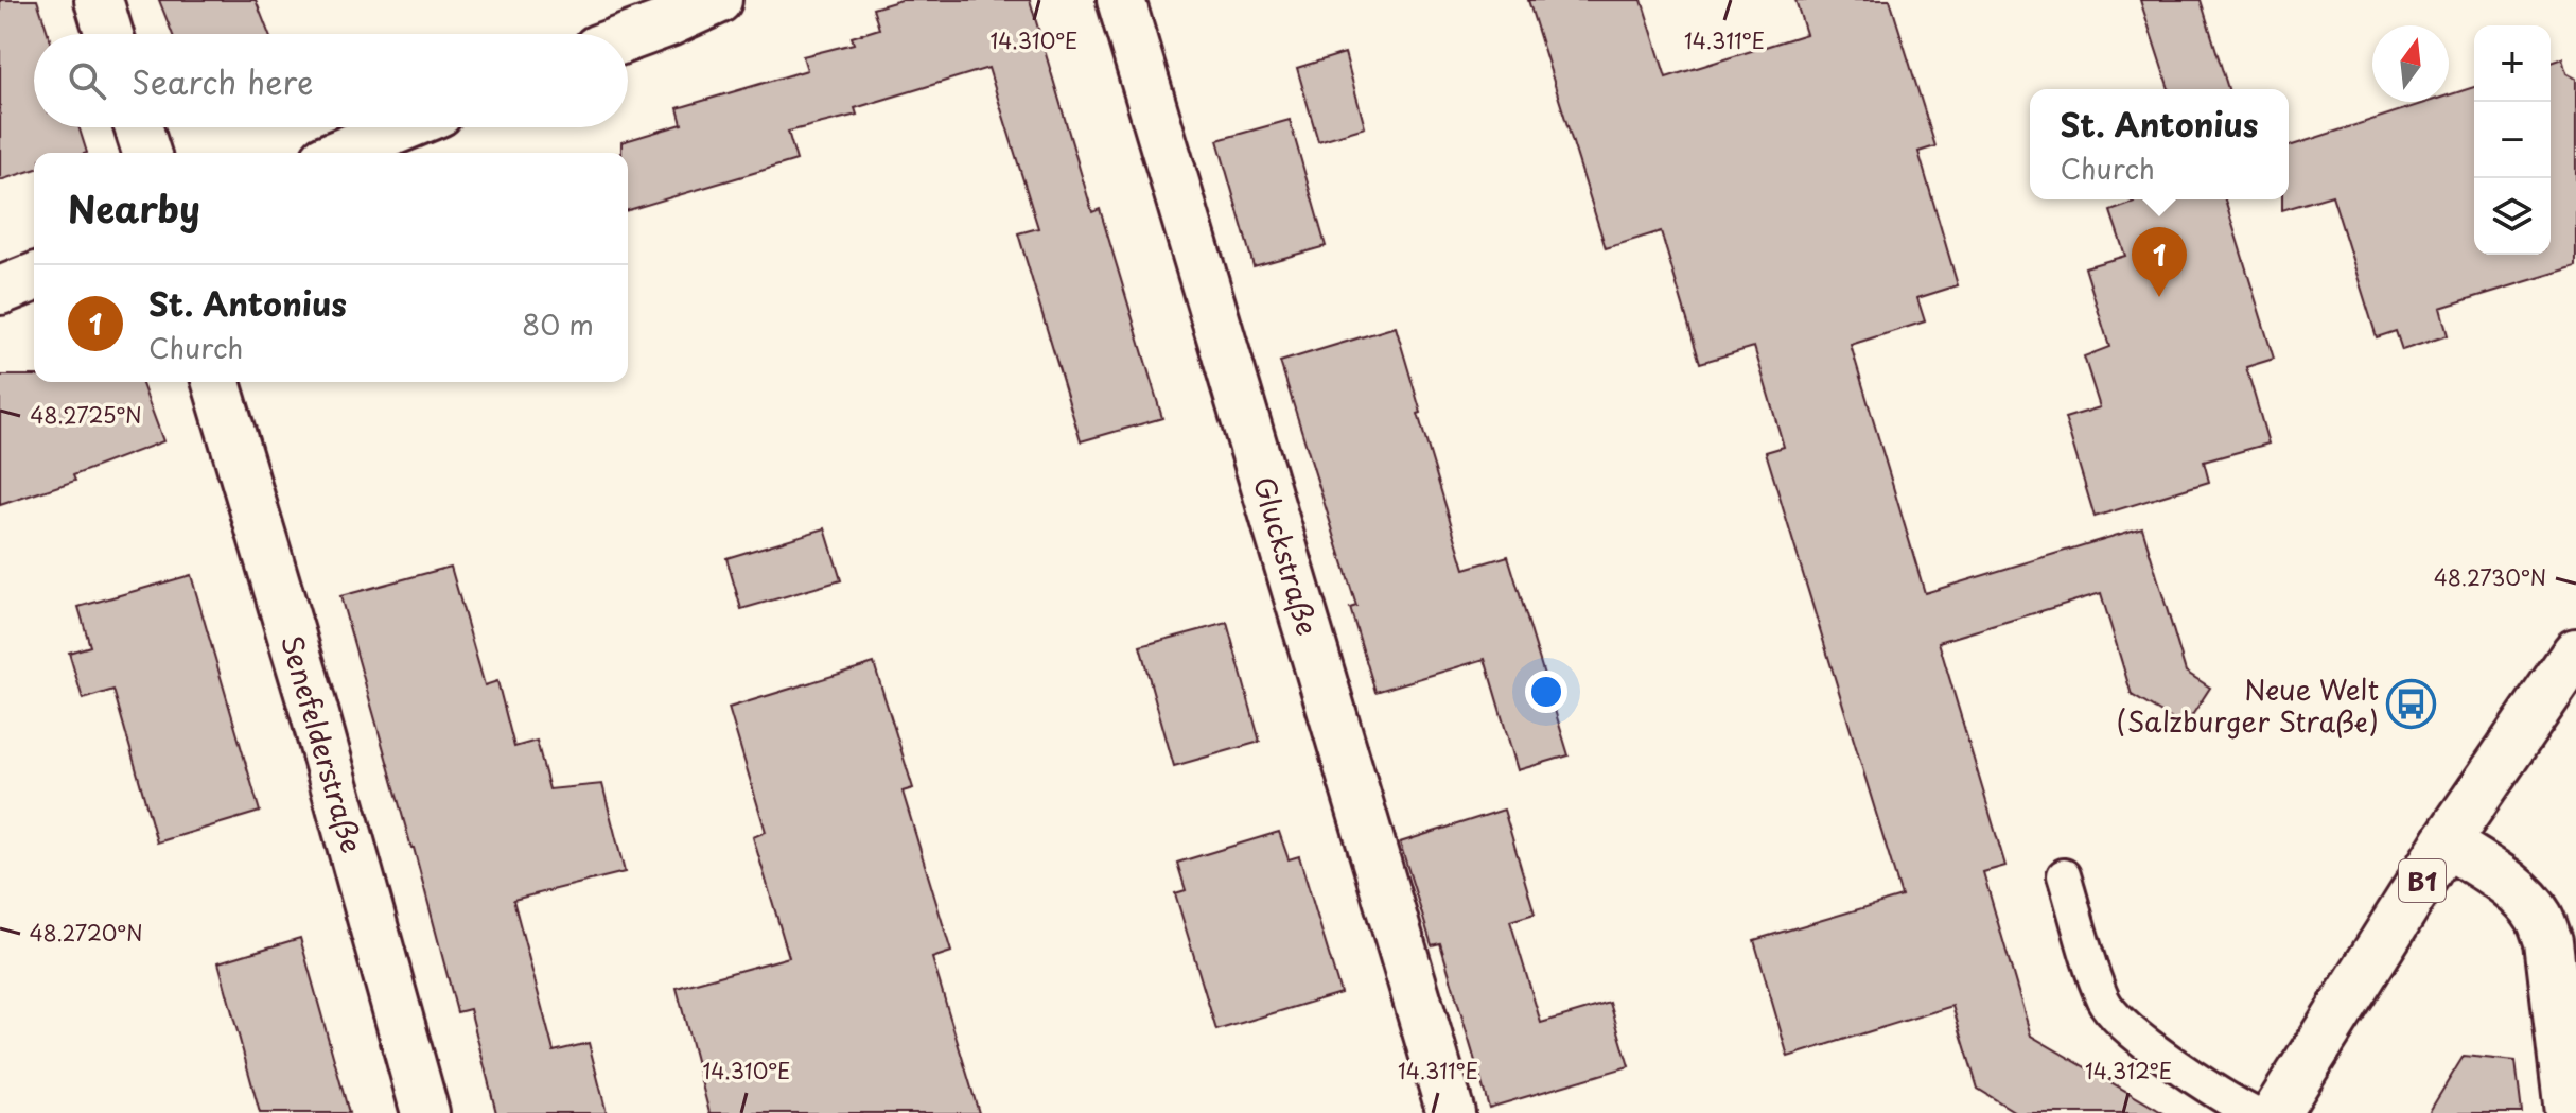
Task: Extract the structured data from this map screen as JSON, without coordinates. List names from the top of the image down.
{
  "streets": {
    "street": ["Gluckstraße", "Senefelderstraße", "B1"]
  },
  "places": {
    "bus stop": ["Neue Welt (Salzburger Straße)"]
  },
  "north": "top",
  "page": {
    "map_buttons": ["+", "−"],
    "search": "Search here",
    "popup": ["St. Antonius", "Church"],
    "heading": "Nearby",
    "pins": "1",
    "list": [
      {
        "mark": "1",
        "name": "St. Antonius",
        "note": "Church",
        "value": "80 m"
      }
    ]
  },
  "coordinates": [
    "14.310°E",
    "14.311°E",
    "48.2725°N",
    "48.2730°N",
    "48.2720°N",
    "14.312°E"
  ]
}
